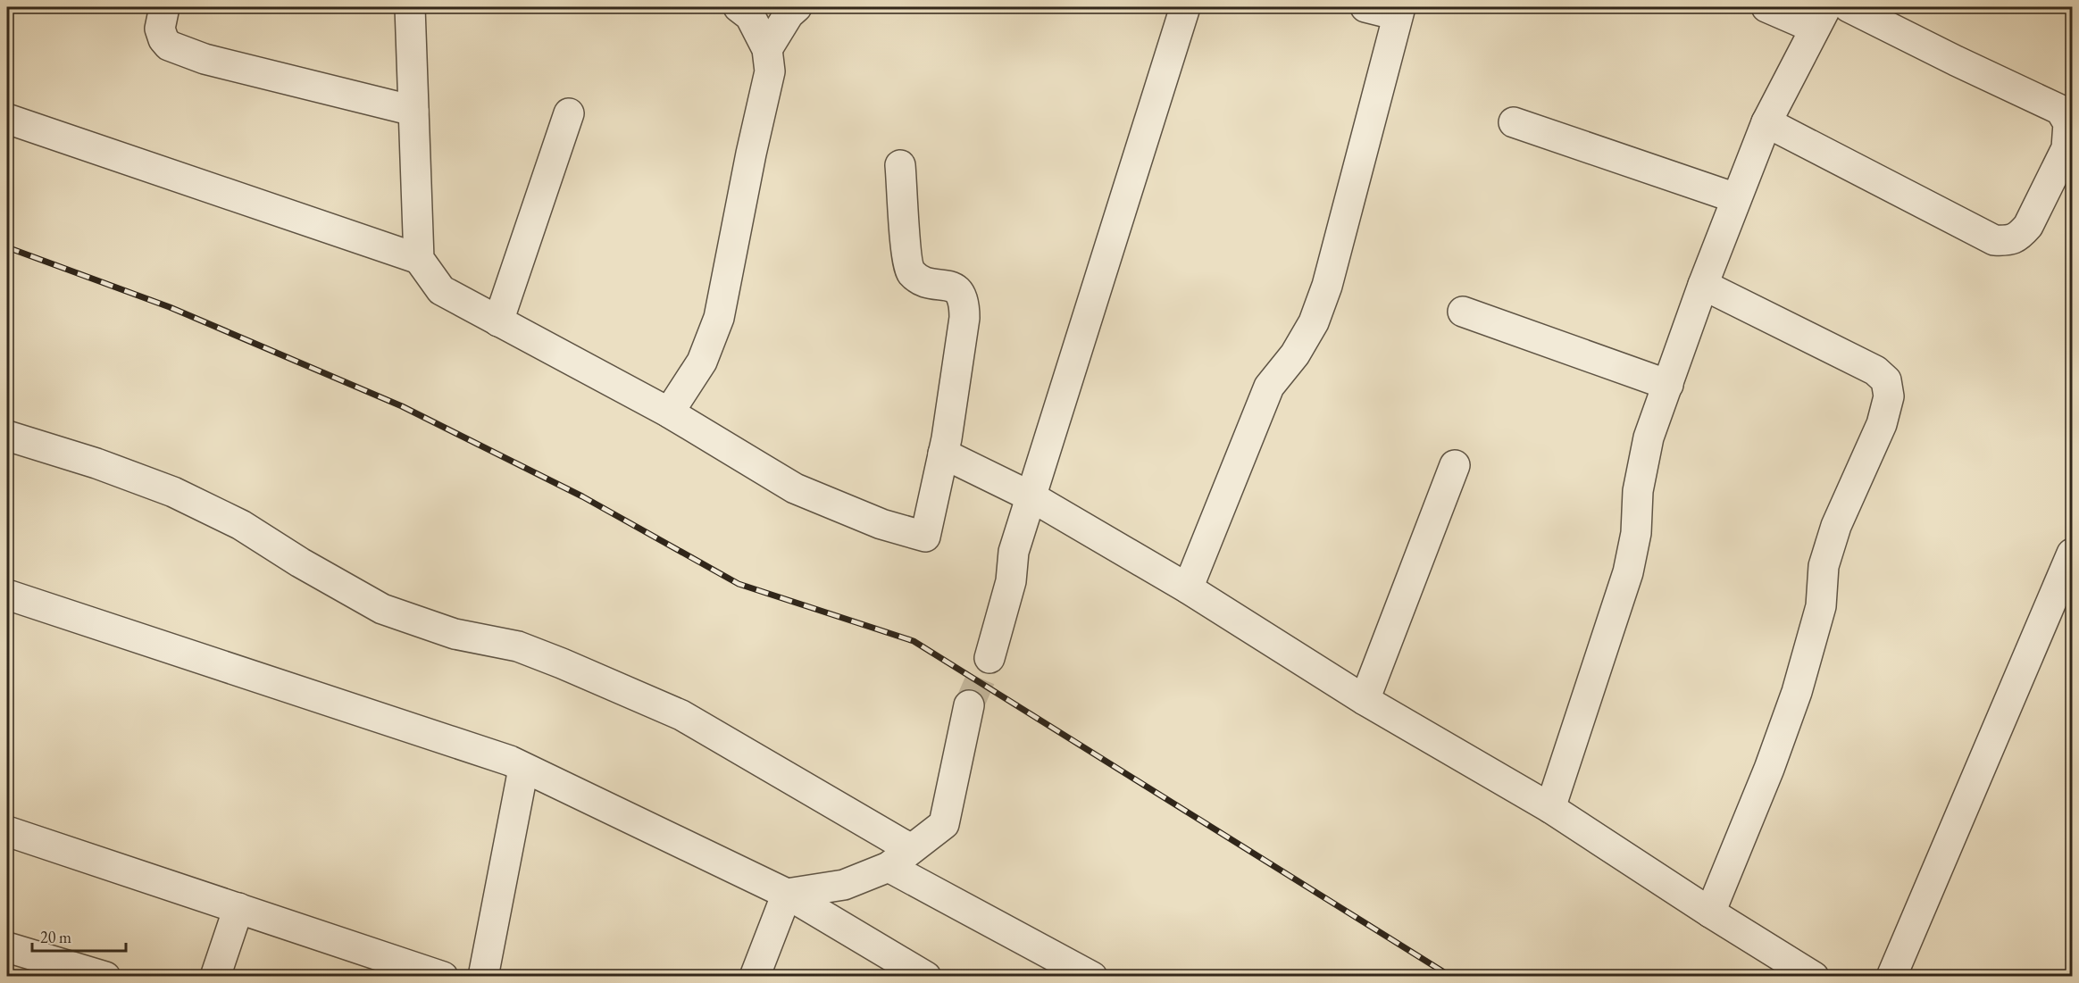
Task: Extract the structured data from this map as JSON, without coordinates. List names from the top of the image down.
{
  "scale_bar": "20 m"
}
